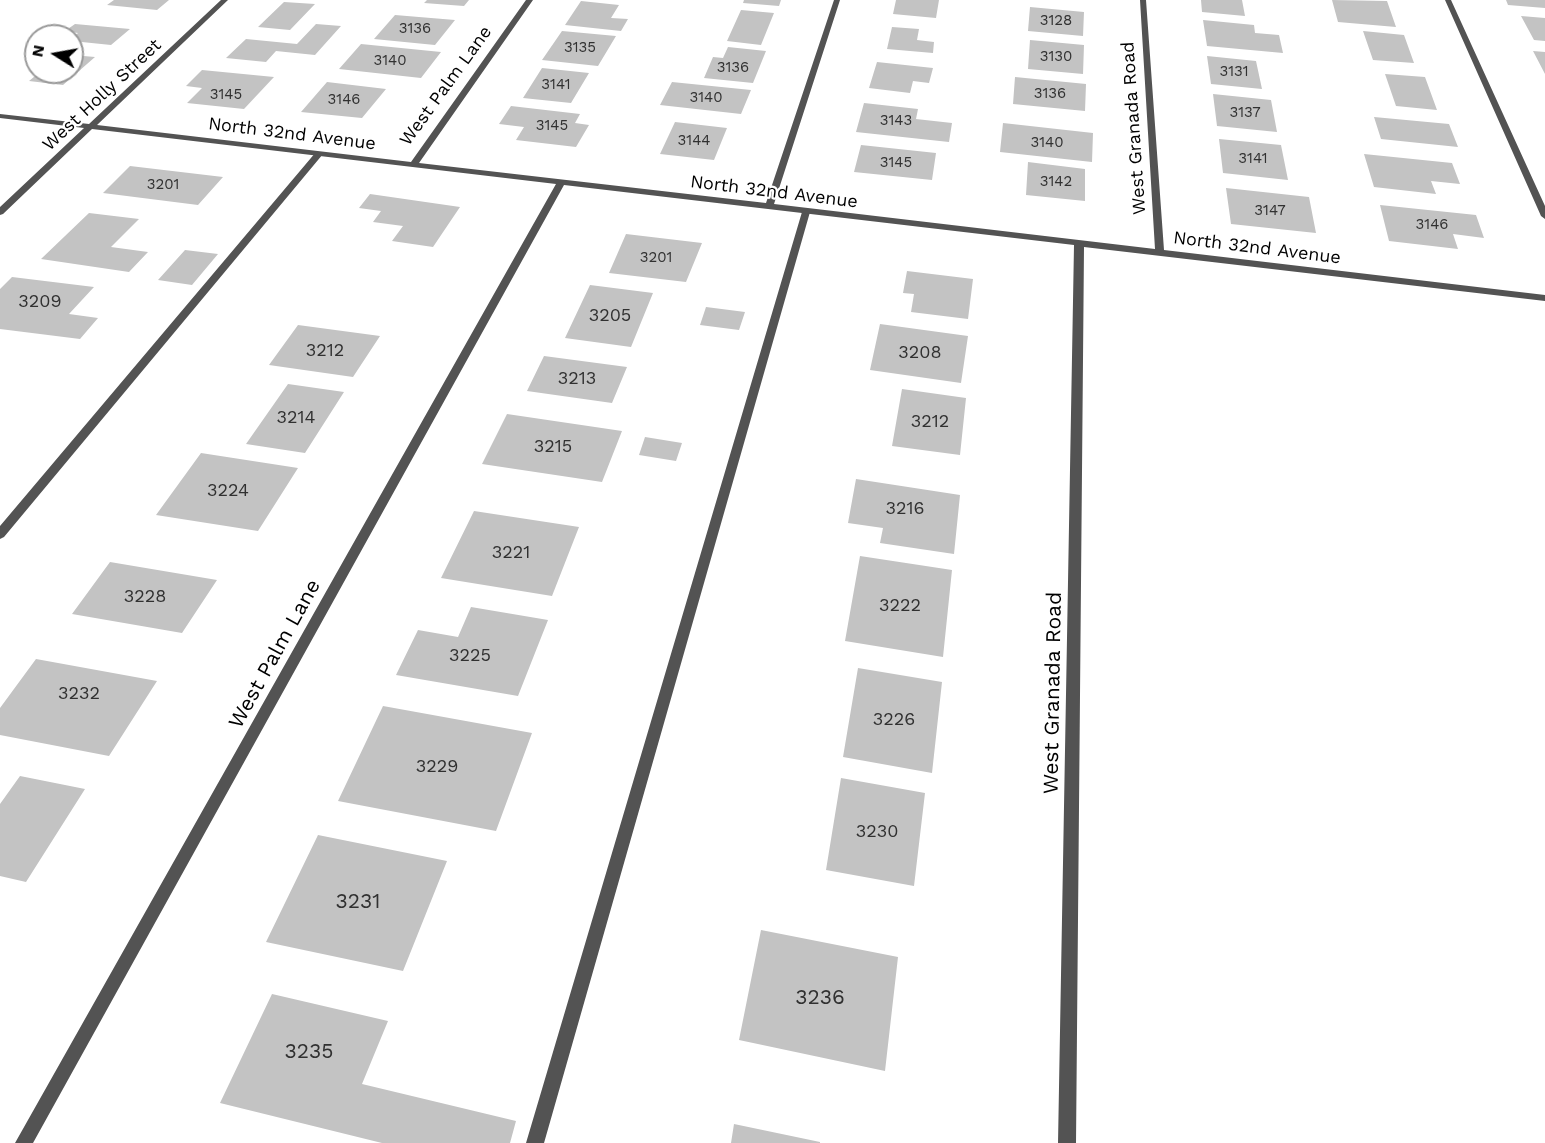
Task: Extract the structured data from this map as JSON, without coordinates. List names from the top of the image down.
{
  "streets": {
    "street": [
      "West Palm Lane",
      "West Holly Street",
      "West Granada Road",
      "North 32nd Avenue"
    ]
  },
  "crossings": [
    ["West Palm Lane", "North 32nd Avenue"],
    ["West Holly Street", "North 32nd Avenue"],
    ["West Granada Road", "North 32nd Avenue"]
  ],
  "house_numbers": [
    "3128",
    "3136",
    "3135",
    "3130",
    "3140",
    "3136",
    "3131",
    "3141",
    "3136",
    "3145",
    "3140",
    "3146",
    "3137",
    "3143",
    "3145",
    "3144",
    "3140",
    "3141",
    "3145",
    "3142",
    "3201",
    "3147",
    "3146",
    "3201",
    "3209",
    "3205",
    "3212",
    "3208",
    "3213",
    "3214",
    "3212",
    "3215",
    "3224",
    "3216",
    "3221",
    "3228",
    "3222",
    "3225",
    "3232",
    "3226",
    "3229",
    "3230",
    "3231",
    "3236",
    "3235"
  ],
  "north": "left"
}
